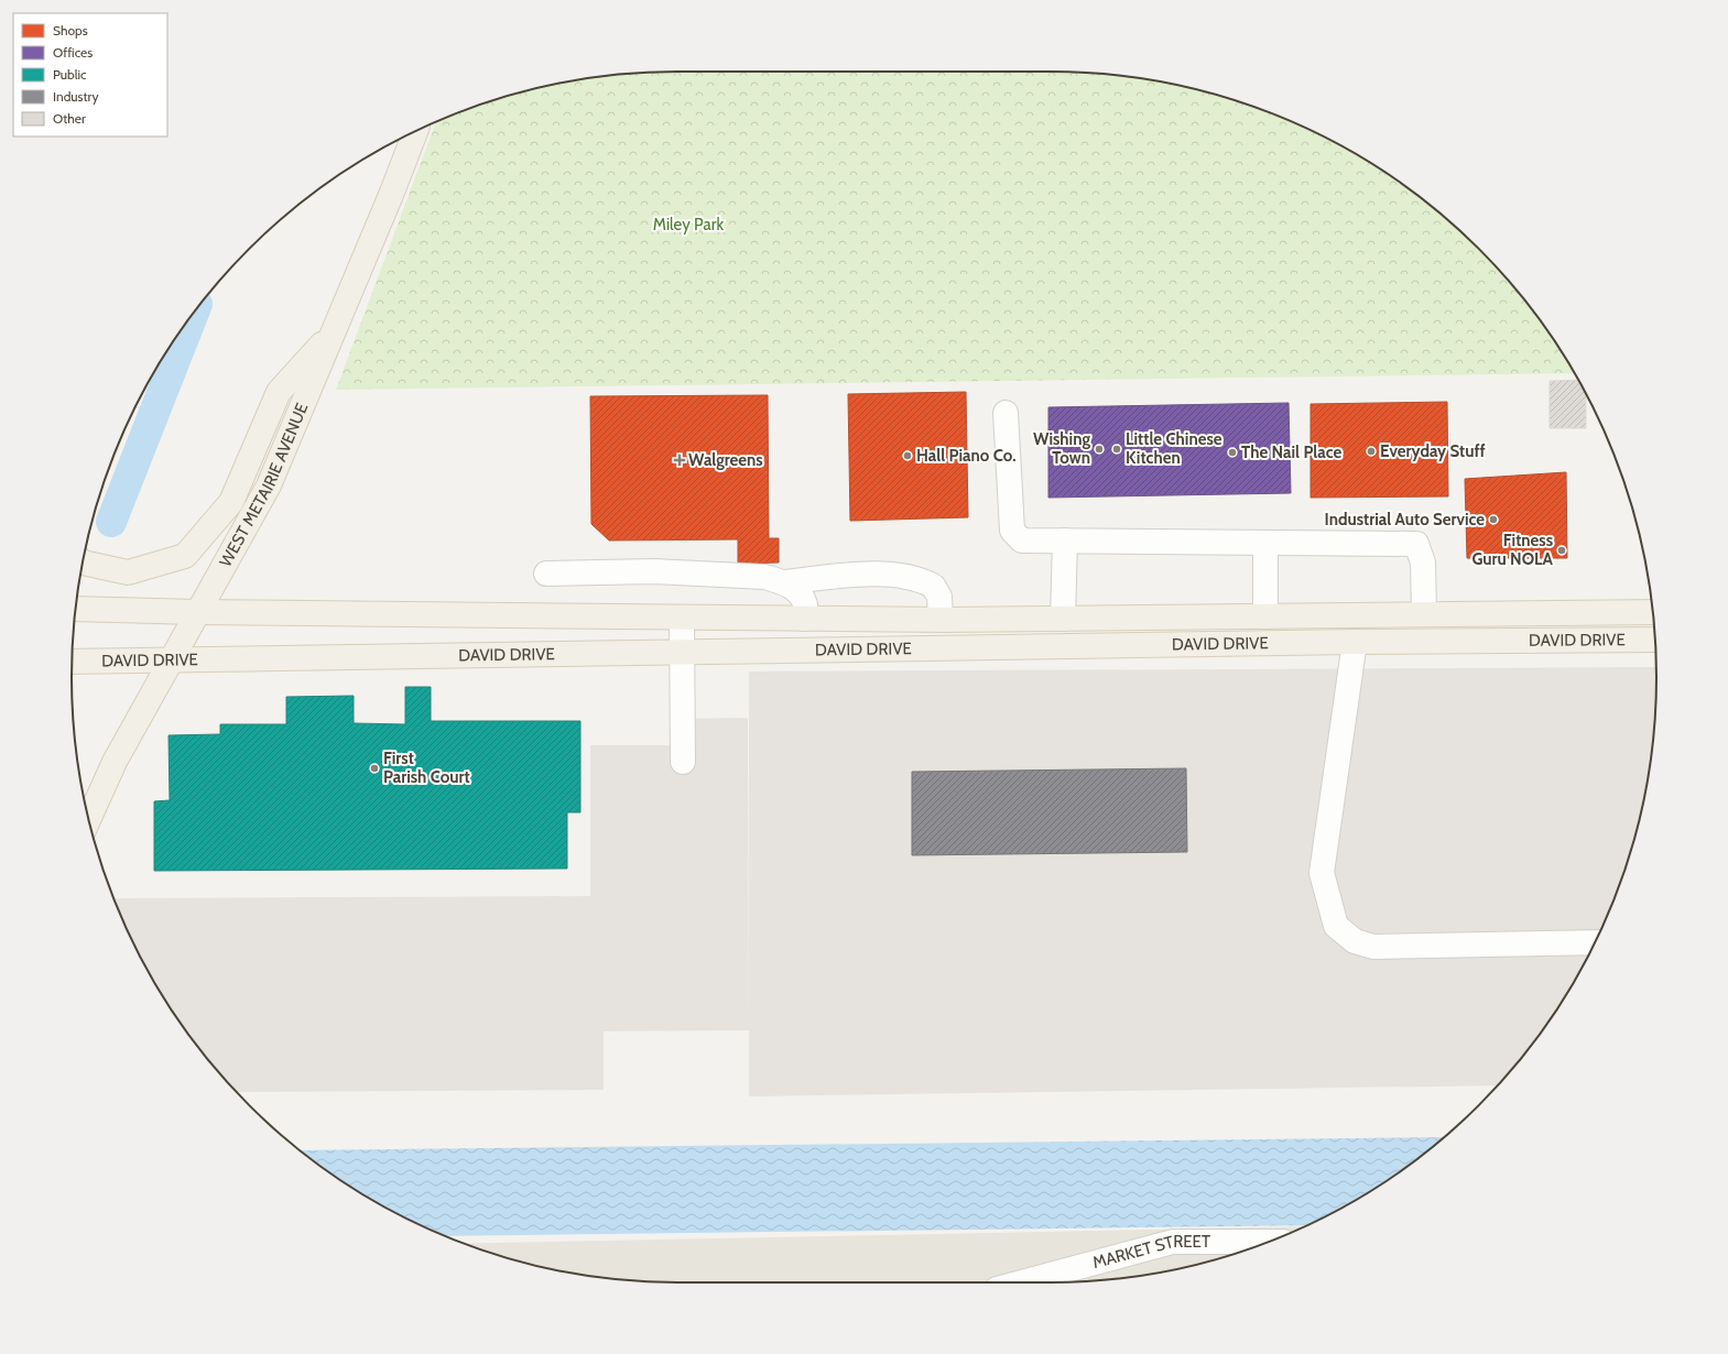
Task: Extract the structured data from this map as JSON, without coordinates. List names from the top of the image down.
{
  "streets": {
    "main road": ["WEST METAIRIE AVENUE", "DAVID DRIVE"],
    "street": ["MARKET STREET"]
  },
  "crossings": [
    ["WEST METAIRIE AVENUE", "DAVID DRIVE"]
  ],
  "parks": ["Miley Park"],
  "places": {
    "other": [
      "Wishing Town",
      "Little Chinese Kitchen",
      "Everyday Stuff",
      "The Nail Place",
      "Hall Piano Co.",
      "Industrial Auto Service",
      "Fitness Guru NOLA",
      "First Parish Court"
    ],
    "health": ["Walgreens"]
  },
  "legend": [
    "Shops",
    "Offices",
    "Public",
    "Industry",
    "Other"
  ]
}
